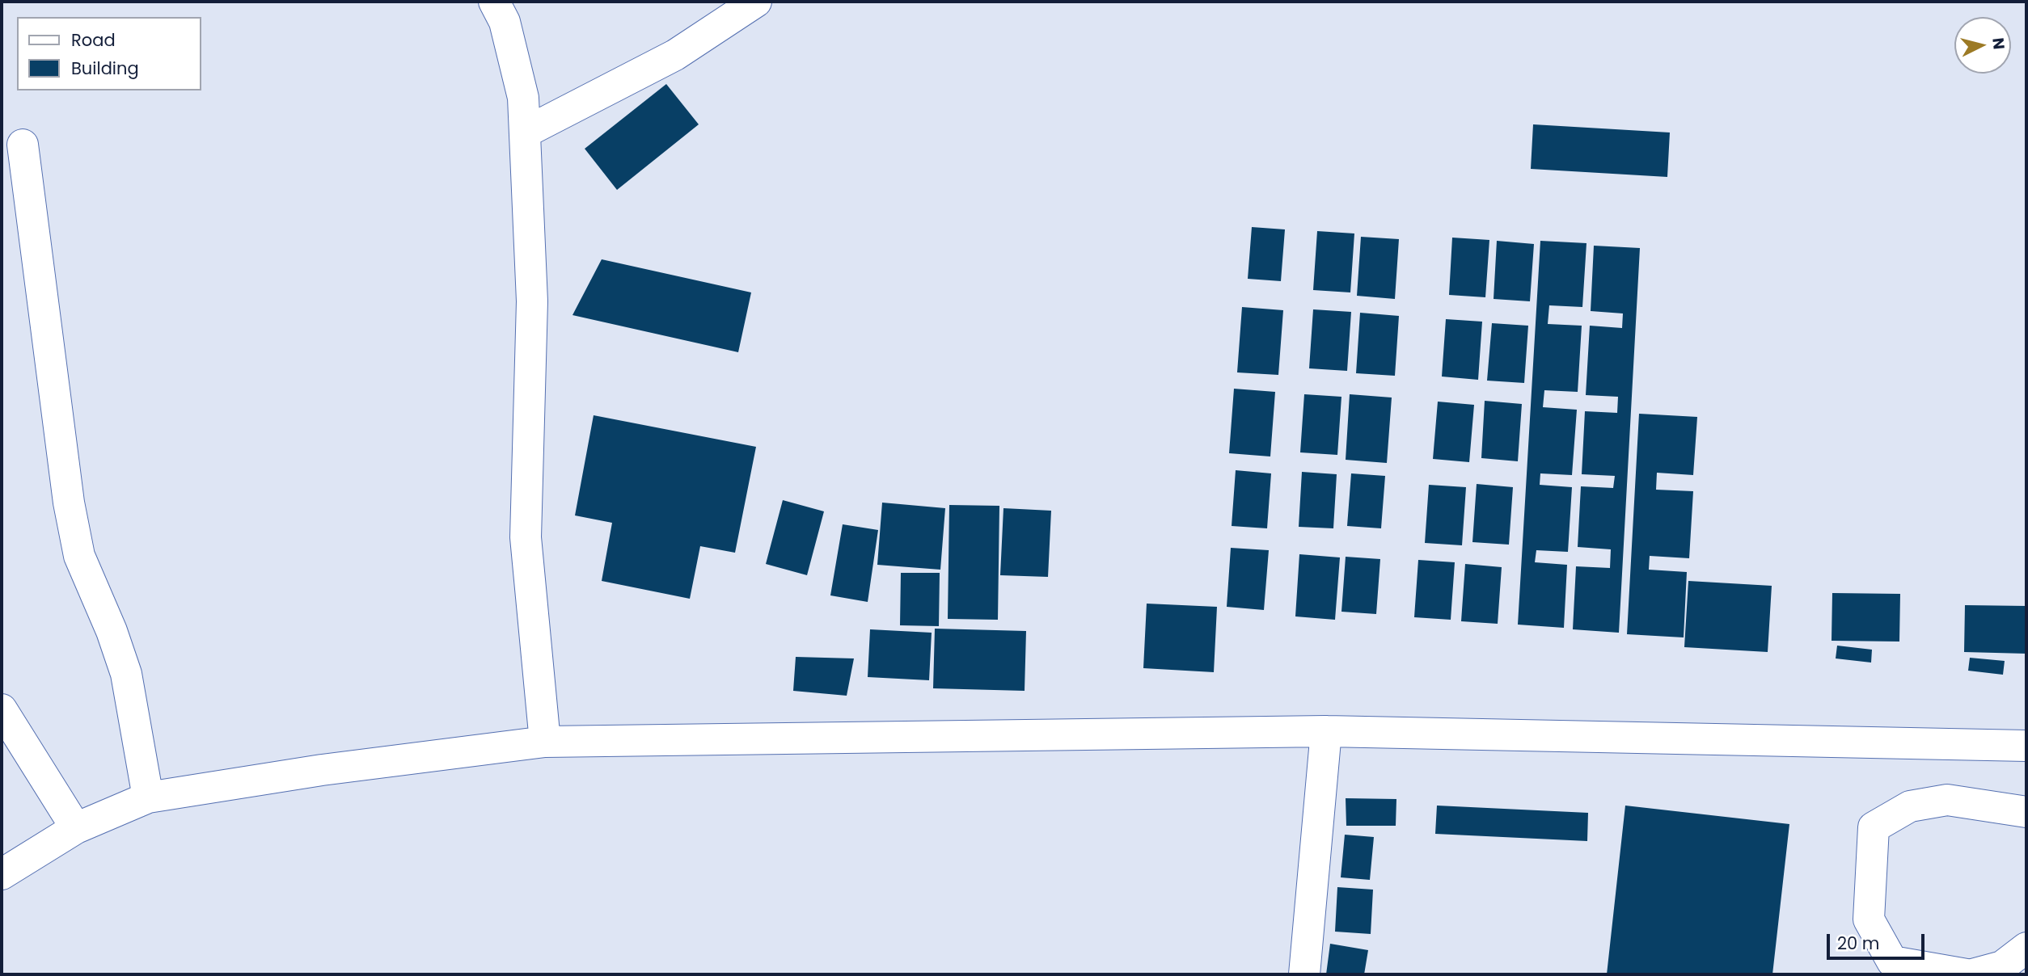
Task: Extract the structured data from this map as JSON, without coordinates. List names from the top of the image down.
{
  "legend": ["Road", "Building"],
  "scale_bar": "20 m",
  "north": "right"
}
